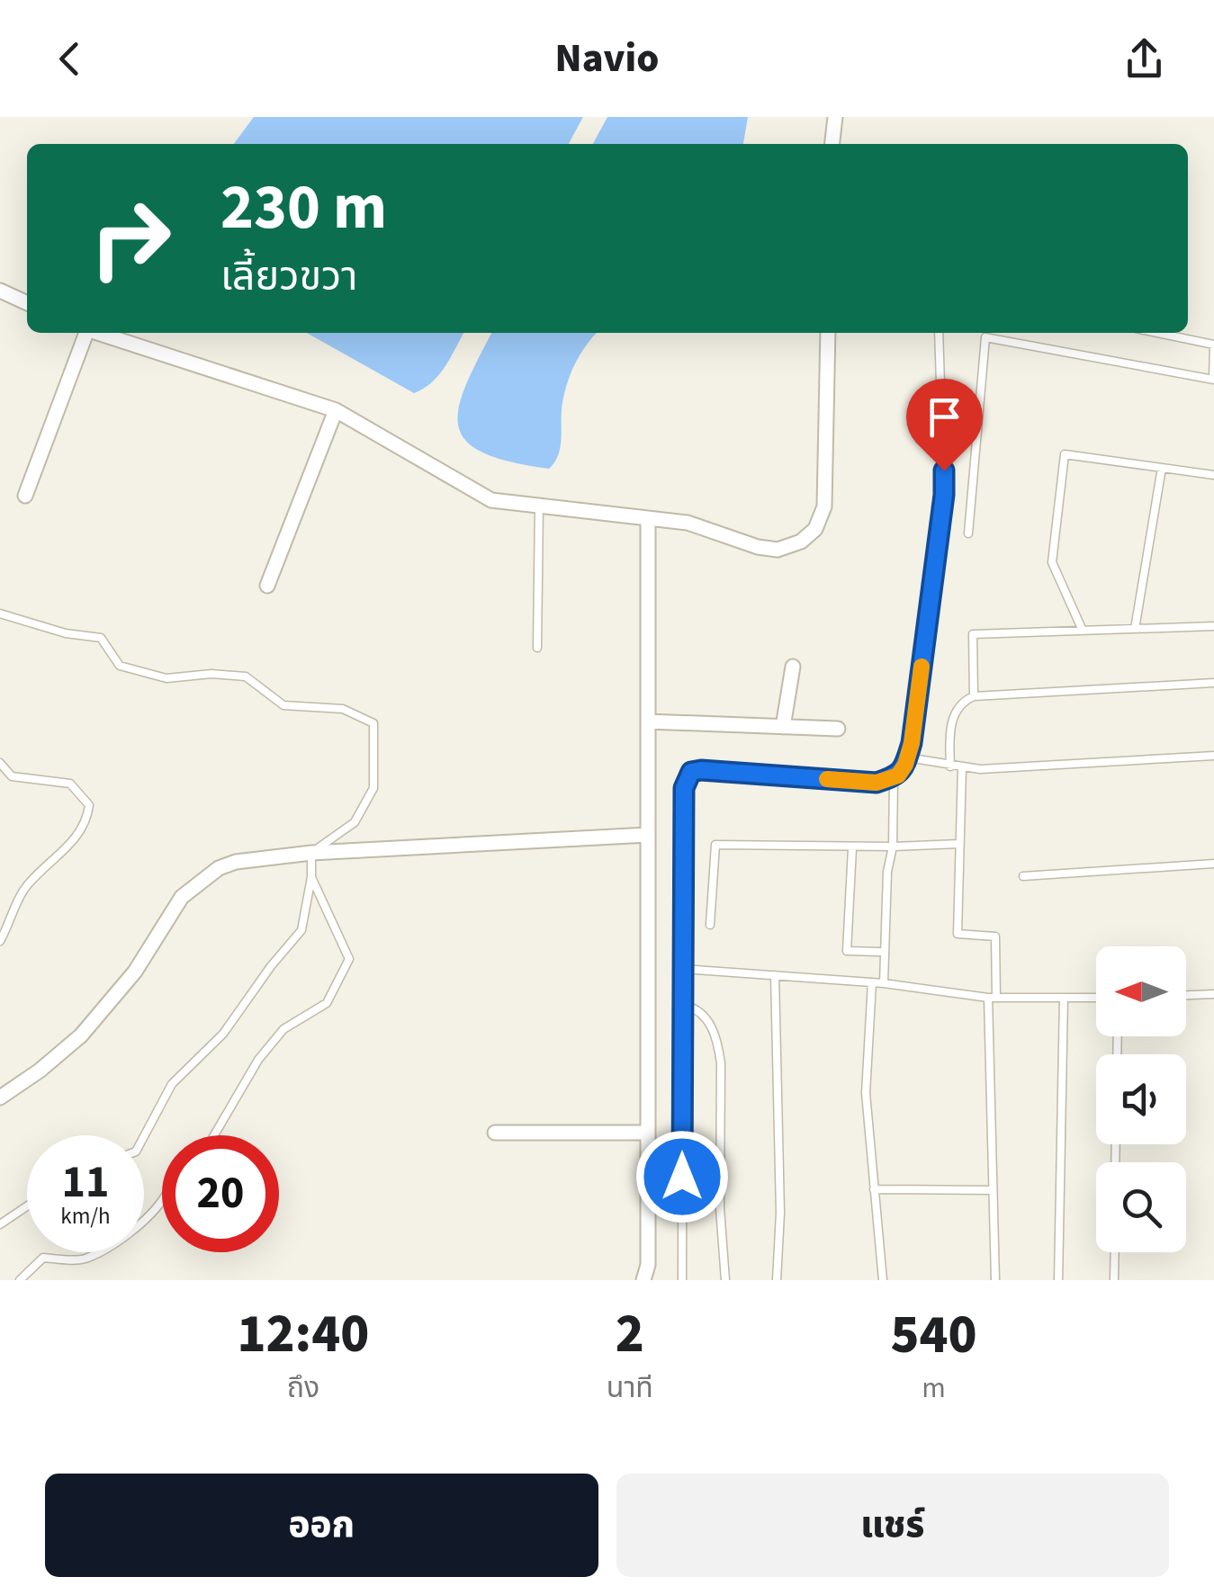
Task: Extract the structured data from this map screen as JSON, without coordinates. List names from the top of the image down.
{
  "north": "left",
  "page": {
    "header": "Navio",
    "turn": ["230 m", "เลี้ยวขวา"],
    "speed": "11 km/h",
    "limit": "20",
    "eta": [
      "12:40",
      "ถึง",
      "2",
      "นาที",
      "540",
      "m"
    ],
    "buttons": ["ออก", "แชร์"]
  }
}
